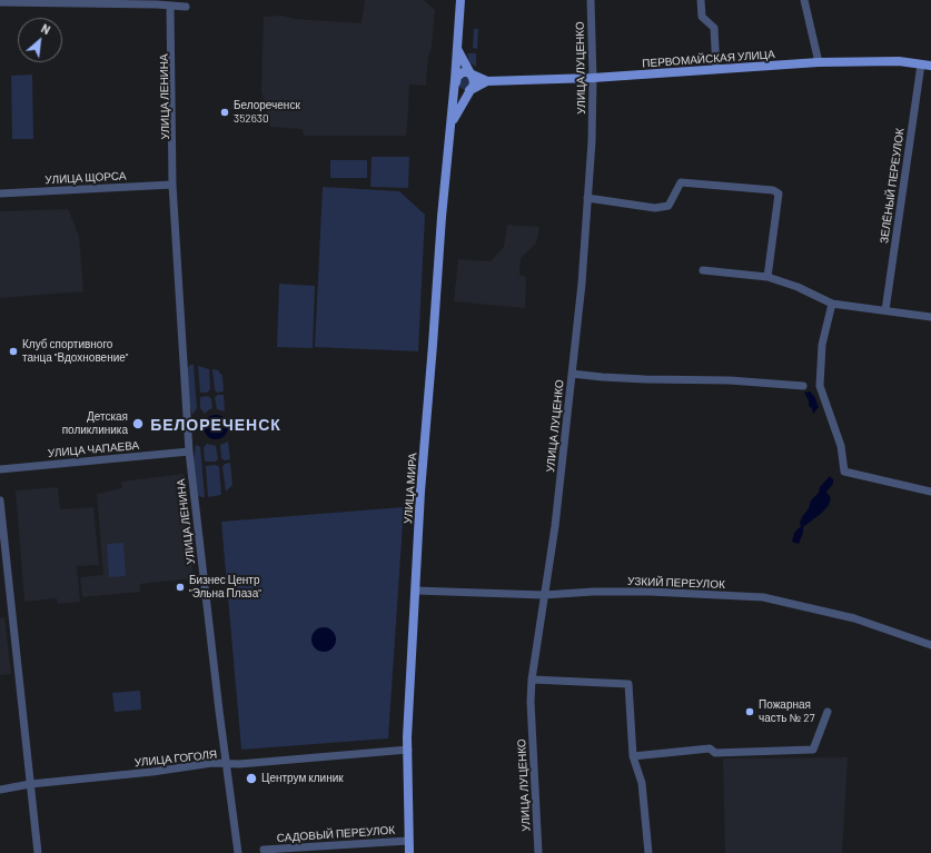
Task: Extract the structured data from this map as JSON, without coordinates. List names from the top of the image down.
{
  "streets": {
    "main road": ["ПЕРВОМАЙСКАЯ УЛИЦА", "УЛИЦА МИРА"],
    "street": [
      "УЛИЦА ЛУЦЕНКО",
      "УЛИЦА ЛЕНИНА",
      "УЛИЦА ЩОРСА",
      "ЗЕЛЁНЫЙ ПЕРЕУЛОК",
      "УЛИЦА ЧАПАЕВА",
      "УЗКИЙ ПЕРЕУЛОК",
      "УЛИЦА ГОГОЛЯ",
      "САДОВЫЙ ПЕРЕУЛОК"
    ]
  },
  "crossings": [
    ["ПЕРВОМАЙСКАЯ УЛИЦА", "УЛИЦА ЛУЦЕНКО"],
    ["ПЕРВОМАЙСКАЯ УЛИЦА", "ЗЕЛЁНЫЙ ПЕРЕУЛОК"],
    ["ПЕРВОМАЙСКАЯ УЛИЦА", "УЛИЦА МИРА"],
    ["УЛИЦА ЛУЦЕНКО", "УЗКИЙ ПЕРЕУЛОК"],
    ["УЛИЦА ЛЕНИНА", "УЛИЦА ЩОРСА"],
    ["УЛИЦА ЛЕНИНА", "УЛИЦА ЧАПАЕВА"],
    ["УЛИЦА ЛЕНИНА", "УЛИЦА ГОГОЛЯ"],
    ["УЛИЦА МИРА", "УЗКИЙ ПЕРЕУЛОК"],
    ["УЛИЦА МИРА", "УЛИЦА ГОГОЛЯ"],
    ["УЛИЦА МИРА", "САДОВЫЙ ПЕРЕУЛОК"]
  ],
  "districts": ["БЕЛОРЕЧЕНСК"],
  "places": [
    "Белореченск 352630",
    "Клуб спортивного танца \"Вдохновение\"",
    "Детская поликлиника",
    "Бизнес Центр \"Эльна Плаза\"",
    "Пожарная часть № 27",
    "Центрум клиник"
  ],
  "north": "top right"
}
